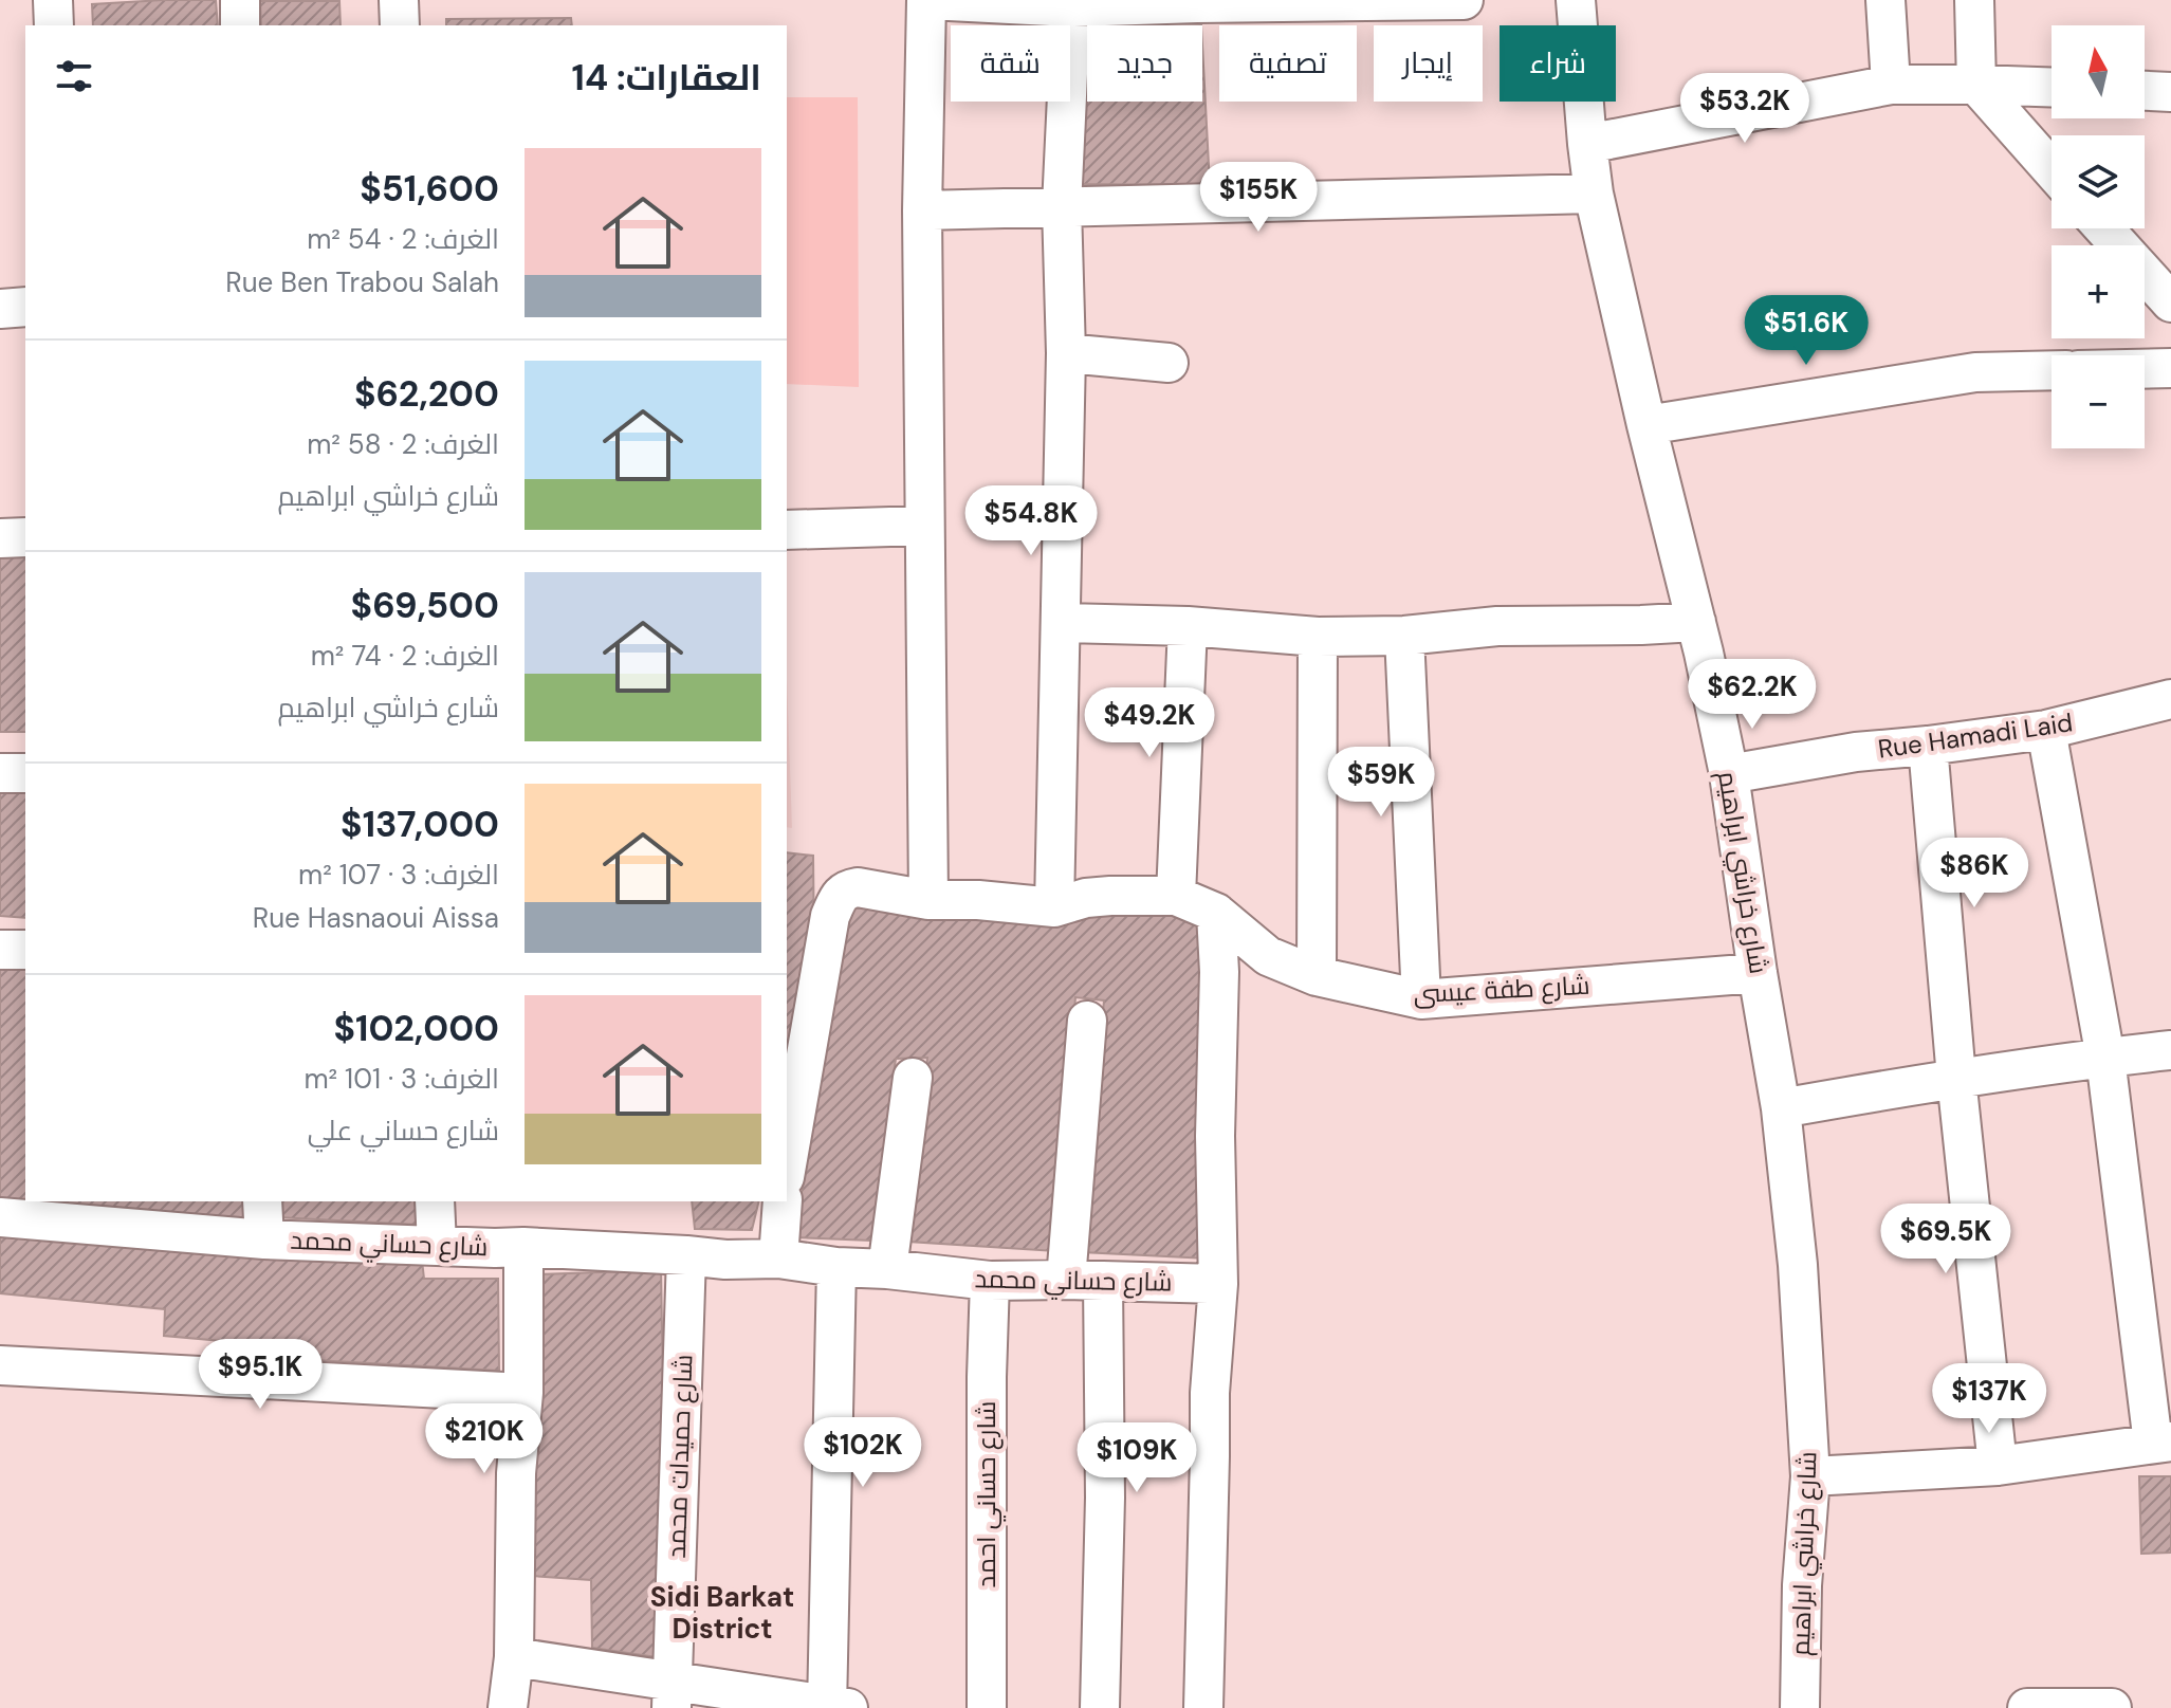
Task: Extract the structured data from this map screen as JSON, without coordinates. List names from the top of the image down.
{
  "streets": {
    "street": [
      "Rue Hamadi Laid",
      "شارع خراشي ابراهيم",
      "شارع طفة عيسى",
      "شارع حساني محمد",
      "شارع حميدات محمد",
      "شارع حساني احمد"
    ]
  },
  "crossings": [
    ["Rue Hamadi Laid", "شارع خراشي ابراهيم"],
    ["شارع خراشي ابراهيم", "شارع طفة عيسى"],
    ["شارع حساني محمد", "شارع حميدات محمد"],
    ["شارع حساني محمد", "شارع حساني احمد"]
  ],
  "districts": ["Sidi Barkat District"],
  "north": "top",
  "page": {
    "map_buttons": ["+", "−"],
    "chip": [
      "شراء",
      "إيجار",
      "تصفية",
      "جديد",
      "شقة"
    ],
    "heading": "العقارات: 14",
    "price": [
      "$53.2K",
      "$155K",
      "$51.6K",
      "$54.8K",
      "$62.2K",
      "$49.2K",
      "$59K",
      "$86K",
      "$69.5K",
      "$95.1K",
      "$137K",
      "$210K",
      "$102K",
      "$109K"
    ],
    "list": [
      {
        "name": "$51,600",
        "note": "الغرف: 2 · 54 m² · Rue Ben Trabou Salah"
      },
      {
        "name": "$62,200",
        "note": "الغرف: 2 · 58 m² · شارع خراشي ابراهيم"
      },
      {
        "name": "$69,500",
        "note": "الغرف: 2 · 74 m² · شارع خراشي ابراهيم"
      },
      {
        "name": "$137,000",
        "note": "الغرف: 3 · 107 m² · Rue Hasnaoui Aissa"
      },
      {
        "name": "$102,000",
        "note": "الغرف: 3 · 101 m² · شارع حساني علي"
      }
    ]
  }
}
